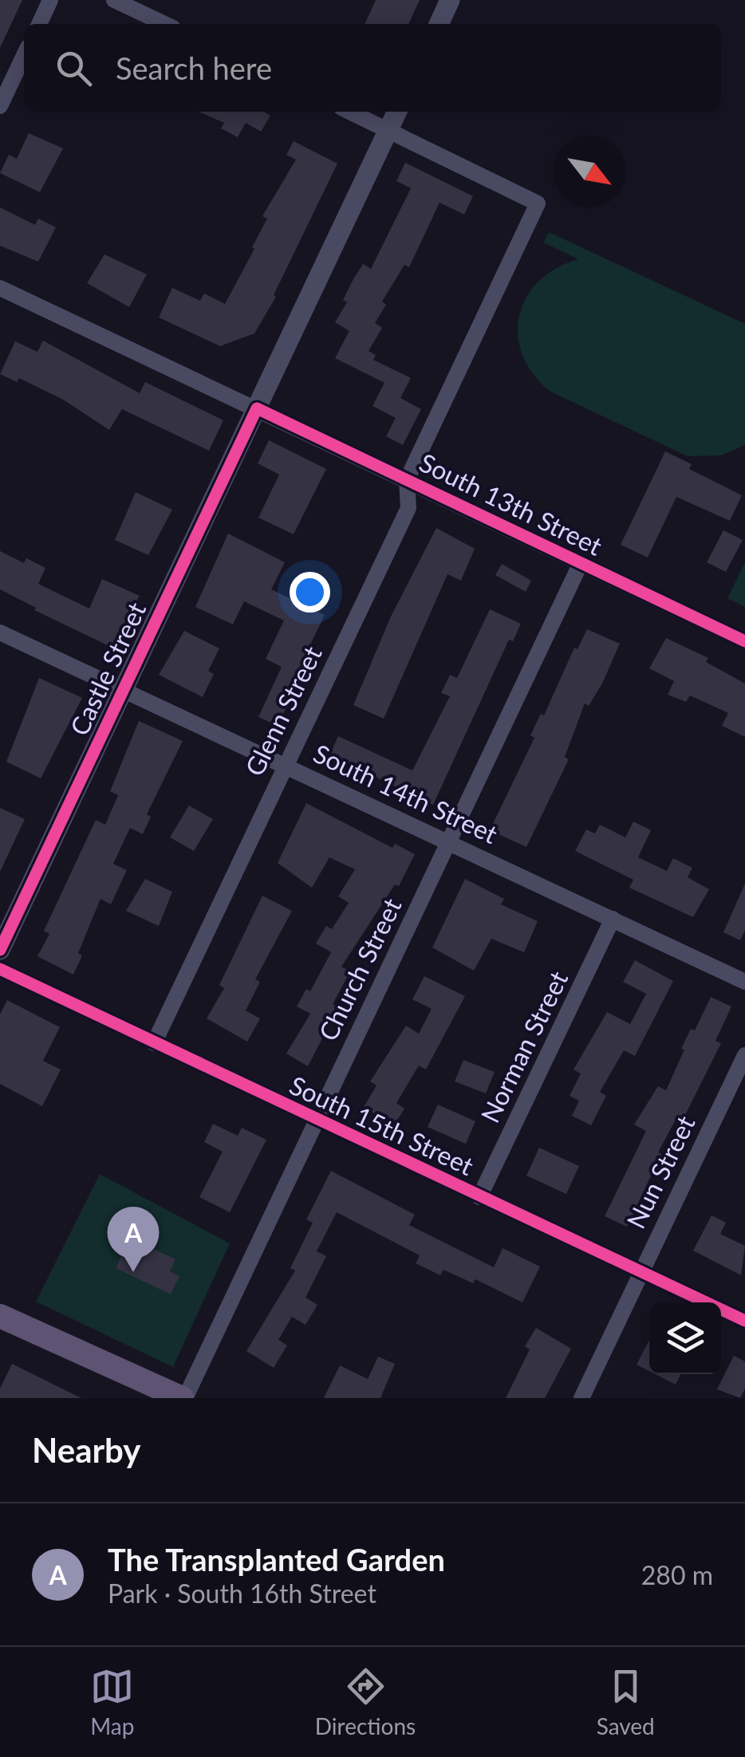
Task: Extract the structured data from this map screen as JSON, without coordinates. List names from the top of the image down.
{
  "streets": {
    "street": [
      "South 13th Street",
      "Castle Street",
      "Glenn Street",
      "South 14th Street",
      "Church Street",
      "Norman Street",
      "South 15th Street",
      "Nun Street"
    ]
  },
  "crossings": [
    ["South 13th Street", "Castle Street"],
    ["South 13th Street", "Glenn Street"],
    ["South 13th Street", "Church Street"],
    ["Castle Street", "Glenn Street"],
    ["Castle Street", "South 14th Street"],
    ["Glenn Street", "South 14th Street"],
    ["Glenn Street", "South 15th Street"],
    ["South 14th Street", "Church Street"],
    ["South 14th Street", "Norman Street"],
    ["Church Street", "South 15th Street"],
    ["Norman Street", "South 15th Street"],
    ["South 15th Street", "Nun Street"]
  ],
  "north": "bottom right",
  "page": {
    "search": "Search here",
    "pins": "A",
    "heading": "Nearby",
    "list": [
      {
        "mark": "A",
        "name": "The Transplanted Garden",
        "note": "Park · South 16th Street",
        "value": "280 m"
      }
    ],
    "nav": ["Map", "Directions", "Saved"]
  }
}
